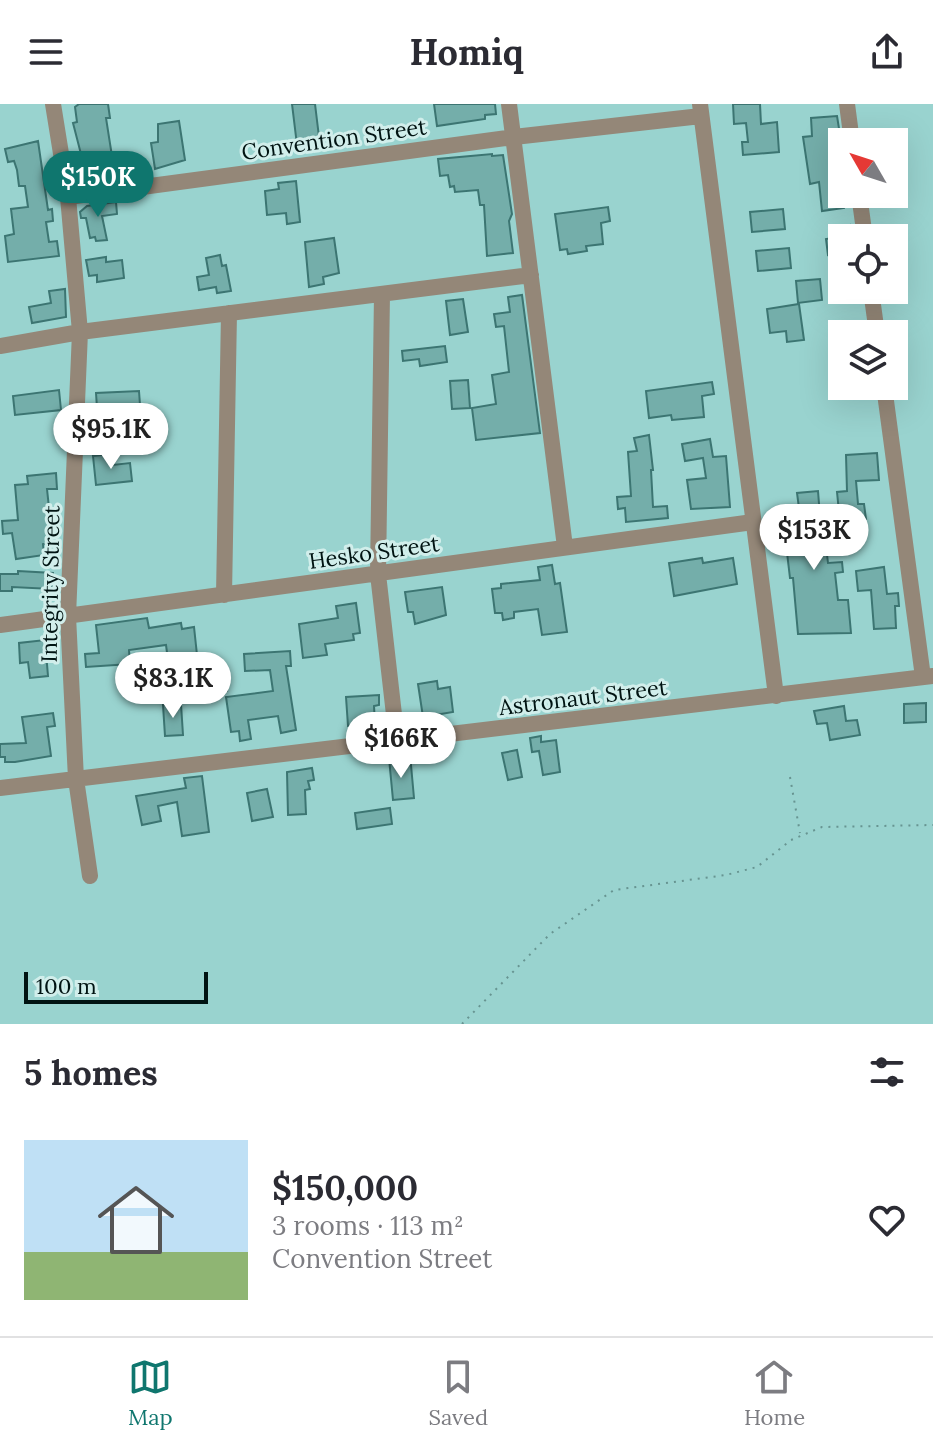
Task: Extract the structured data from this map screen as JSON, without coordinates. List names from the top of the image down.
{
  "streets": {
    "street": [
      "Convention Street",
      "Hesko Street",
      "Integrity Street",
      "Astronaut Street"
    ]
  },
  "crossings": [
    ["Convention Street", "Integrity Street"],
    ["Hesko Street", "Integrity Street"],
    ["Integrity Street", "Astronaut Street"]
  ],
  "scale_bar": "100 m",
  "north": "top left",
  "page": {
    "header": "Homiq",
    "price": [
      "$150K",
      "$95.1K",
      "$153K",
      "$83.1K",
      "$166K"
    ],
    "scale": "100 m",
    "heading": "5 homes",
    "list": [
      {
        "name": "$150,000",
        "note": "3 rooms · 113 m² · Convention Street"
      }
    ],
    "tabs": ["Map", "Saved", "Home"]
  }
}
